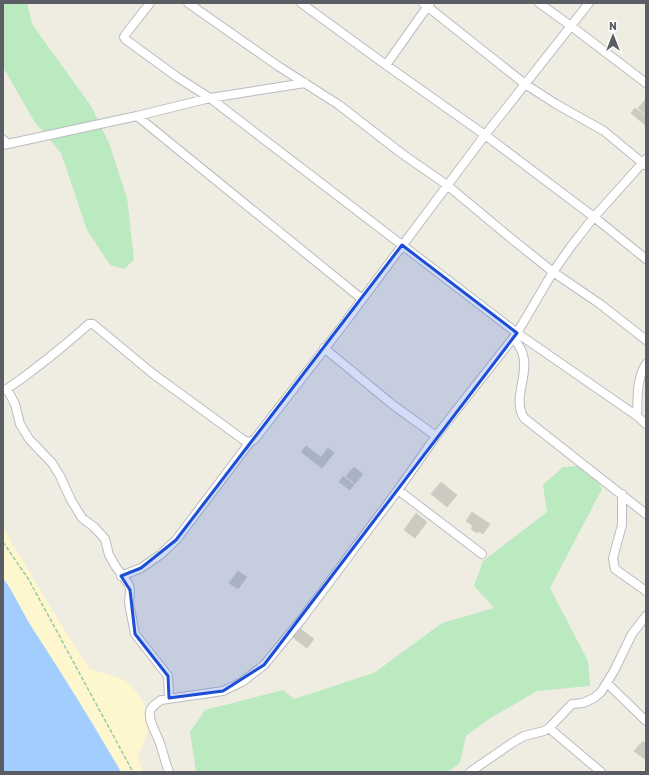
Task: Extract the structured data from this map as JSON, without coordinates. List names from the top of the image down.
{
  "north": "top"
}
